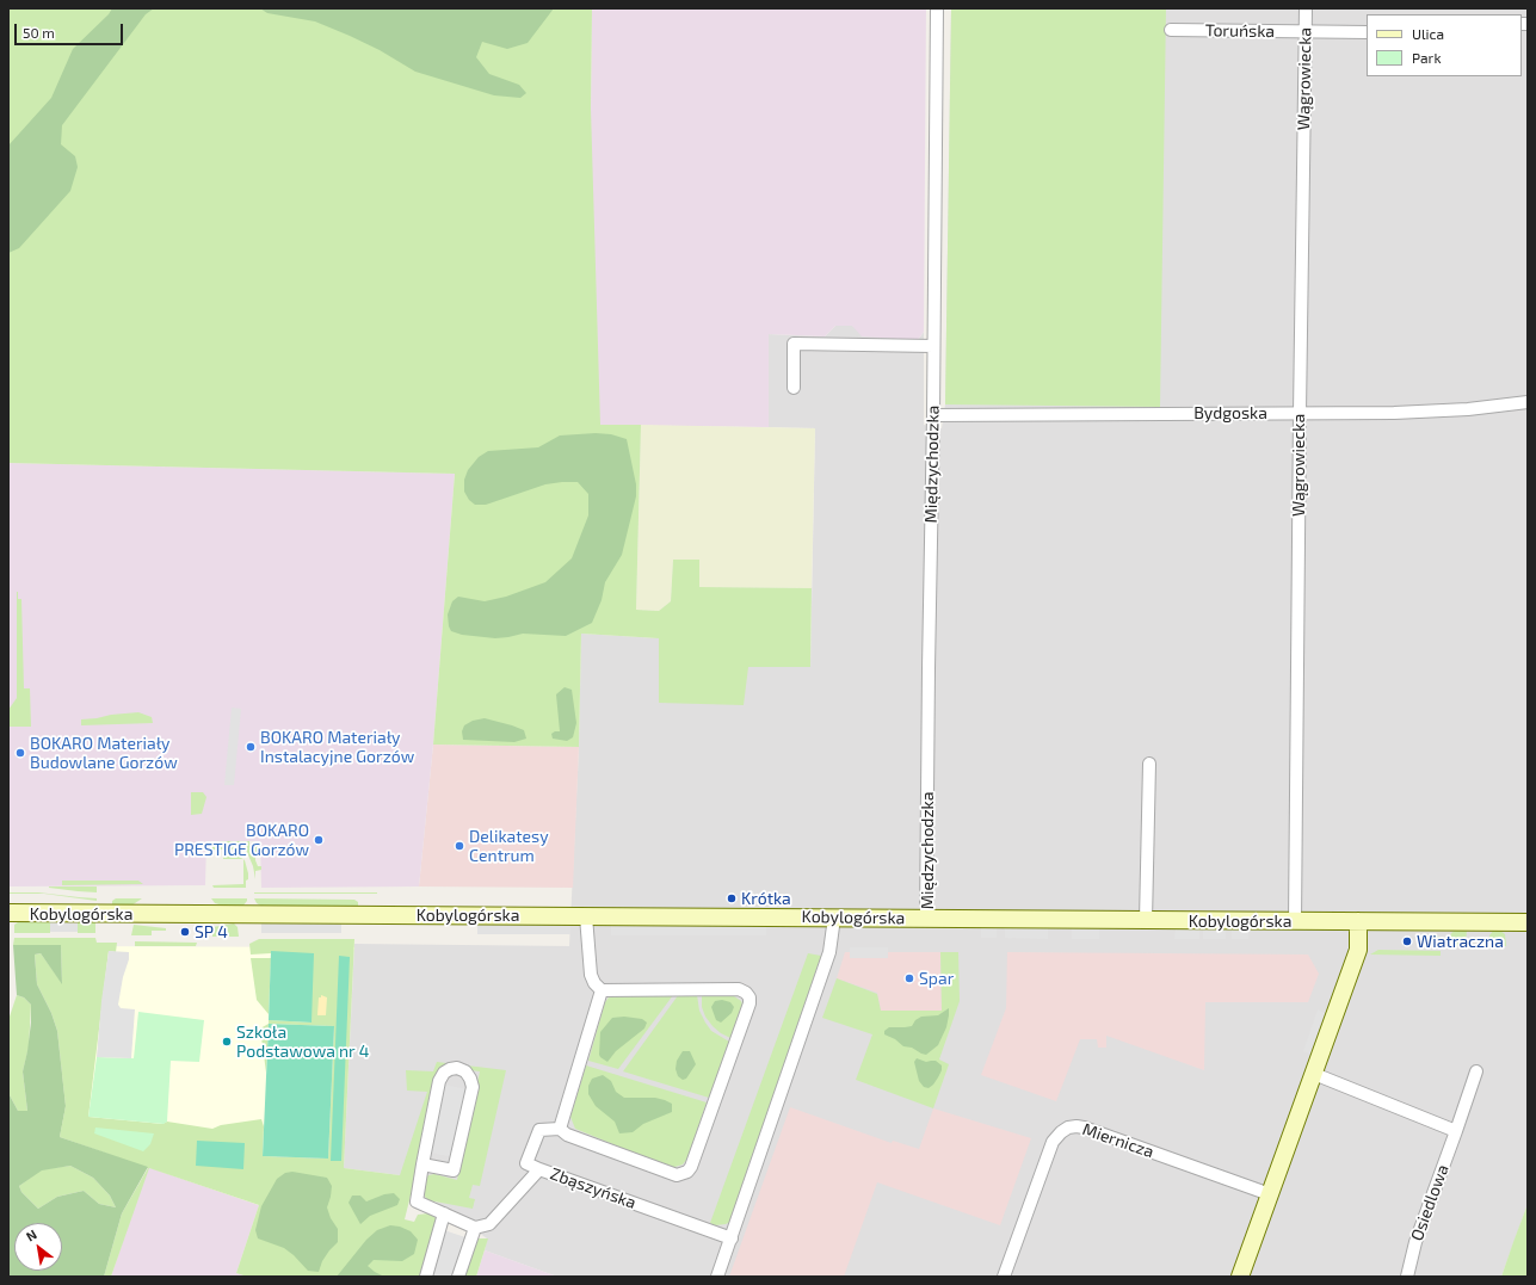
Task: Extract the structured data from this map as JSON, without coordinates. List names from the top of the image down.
{
  "streets": {
    "street": [
      "Toruńska",
      "Wągrowiecka",
      "Bydgoska",
      "Międzychodzka",
      "Kobylogórska",
      "Miernicza",
      "Zbąszyńska",
      "Osiedlowa"
    ]
  },
  "crossings": [
    ["Toruńska", "Wągrowiecka"],
    ["Wągrowiecka", "Bydgoska"],
    ["Wągrowiecka", "Kobylogórska"],
    ["Bydgoska", "Międzychodzka"],
    ["Międzychodzka", "Kobylogórska"]
  ],
  "places": [
    "BOKARO Materiały Instalacyjne Gorzów",
    "BOKARO Materiały Budowlane Gorzów",
    "BOKARO PRESTIGE Gorzów",
    "Delikatesy Centrum",
    "Krótka",
    "SP 4",
    "Wiatraczna",
    "Spar",
    "Szkoła Podstawowa nr 4"
  ],
  "legend": ["Ulica", "Park"],
  "scale_bar": "50 m",
  "north": "top left"
}
